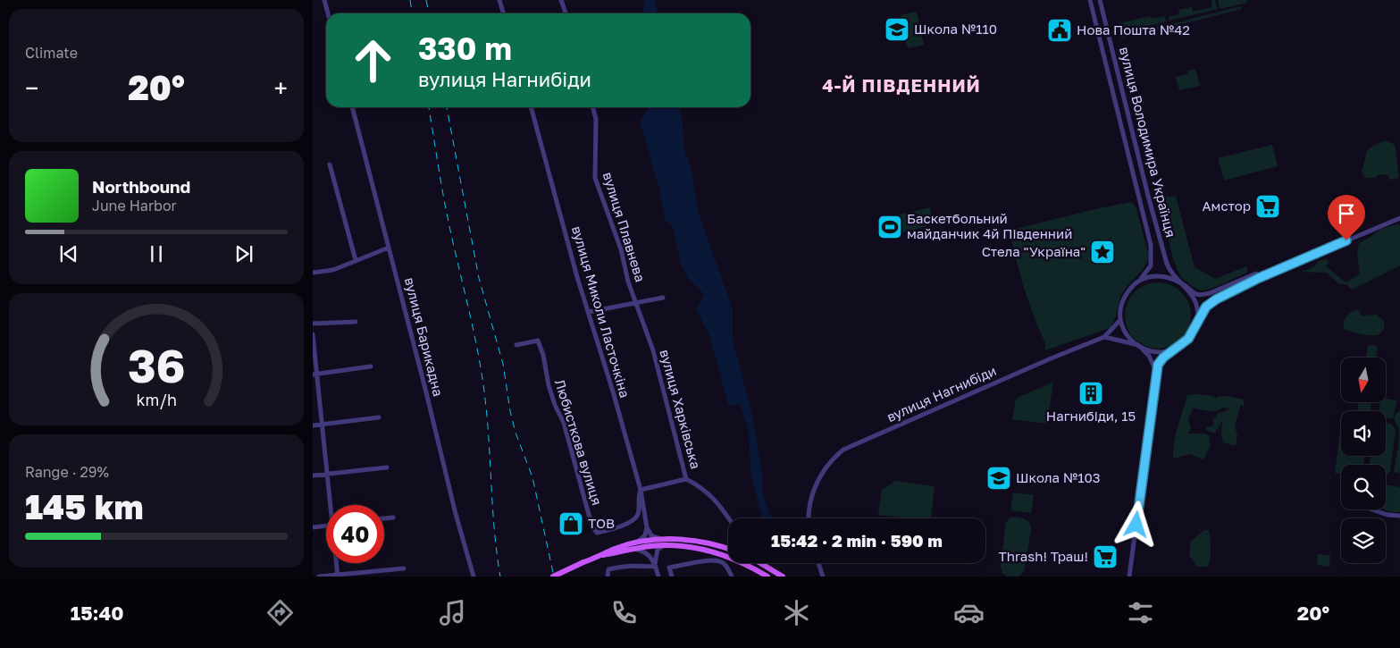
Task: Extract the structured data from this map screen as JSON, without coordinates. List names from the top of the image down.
{
  "streets": {
    "street": [
      "вулиця Володимира Українця",
      "вулиця Плавнева",
      "вулиця Миколи Ласточкіна",
      "вулиця Барикадна",
      "вулиця Нагнибіди",
      "вулиця Харківська",
      "Любисткова вулиця"
    ]
  },
  "crossings": [
    ["вулиця Володимира Українця", "вулиця Нагнибіди"],
    ["вулиця Плавнева", "вулиця Харківська"],
    ["вулиця Миколи Ласточкіна", "Любисткова вулиця"]
  ],
  "districts": ["4-Й ПІВДЕННИЙ"],
  "places": {
    "school or university": ["Школа №110", "Школа №103"],
    "public building": ["Нова Пошта №42"],
    "supermarket": ["Амстор", "Thrash! Траш!"],
    "sports": ["Баскетбольний майданчик 4й Південний"],
    "place": ["Стела \"Україна\""],
    "building": ["Нагнибіди, 15"],
    "shop": ["ТОВ"]
  },
  "north": "bottom",
  "page": {
    "tile": [
      "Climate",
      ["Range · 29%", "145 km"]
    ],
    "turn": ["330 m", "вулиця Нагнибіди"],
    "heat": ["−", "20°", "+"],
    "song": ["Northbound", "June Harbor"],
    "limit": "40",
    "trip": "15:42 · 2 min · 590 m",
    "tabs": ["15:40", "20°"],
    "gauge": ["36", "km/h"]
  }
}
